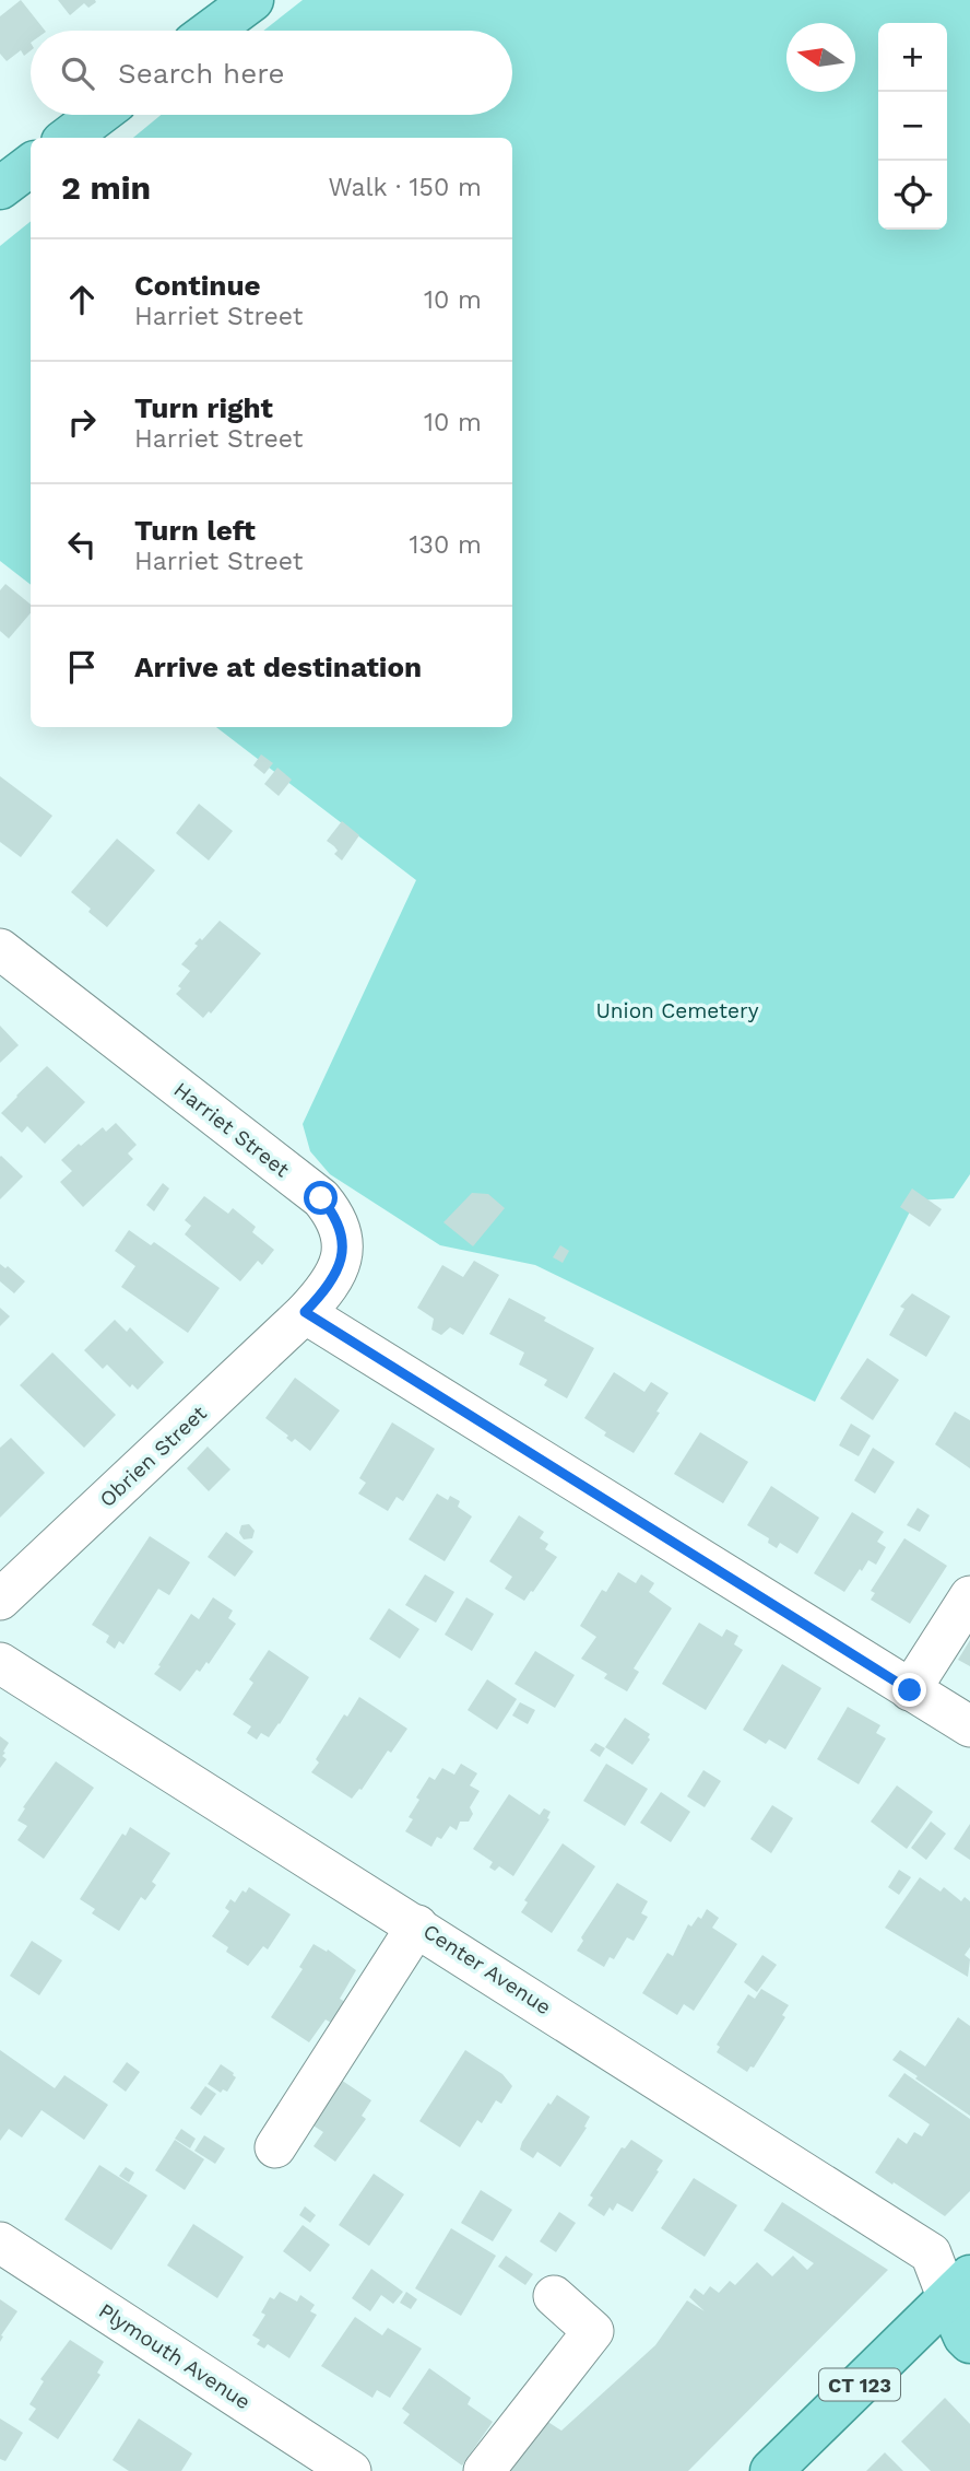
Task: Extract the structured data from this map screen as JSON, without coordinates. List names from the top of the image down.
{
  "streets": {
    "main road": ["CT 123"],
    "street": [
      "Harriet Street",
      "Obrien Street",
      "Center Avenue",
      "Plymouth Avenue"
    ]
  },
  "crossings": [
    ["Harriet Street", "Obrien Street"],
    ["Center Avenue", "CT 123"]
  ],
  "parks": ["Union Cemetery"],
  "north": "left",
  "page": {
    "map_buttons": ["+", "−"],
    "search": "Search here",
    "heading": ["2 min", "Walk · 150 m"],
    "list": [
      ["Continue", "Harriet Street", "10 m"],
      ["Turn right", "Harriet Street", "10 m"],
      ["Turn left", "Harriet Street", "130 m"],
      "Arrive at destination"
    ]
  }
}
